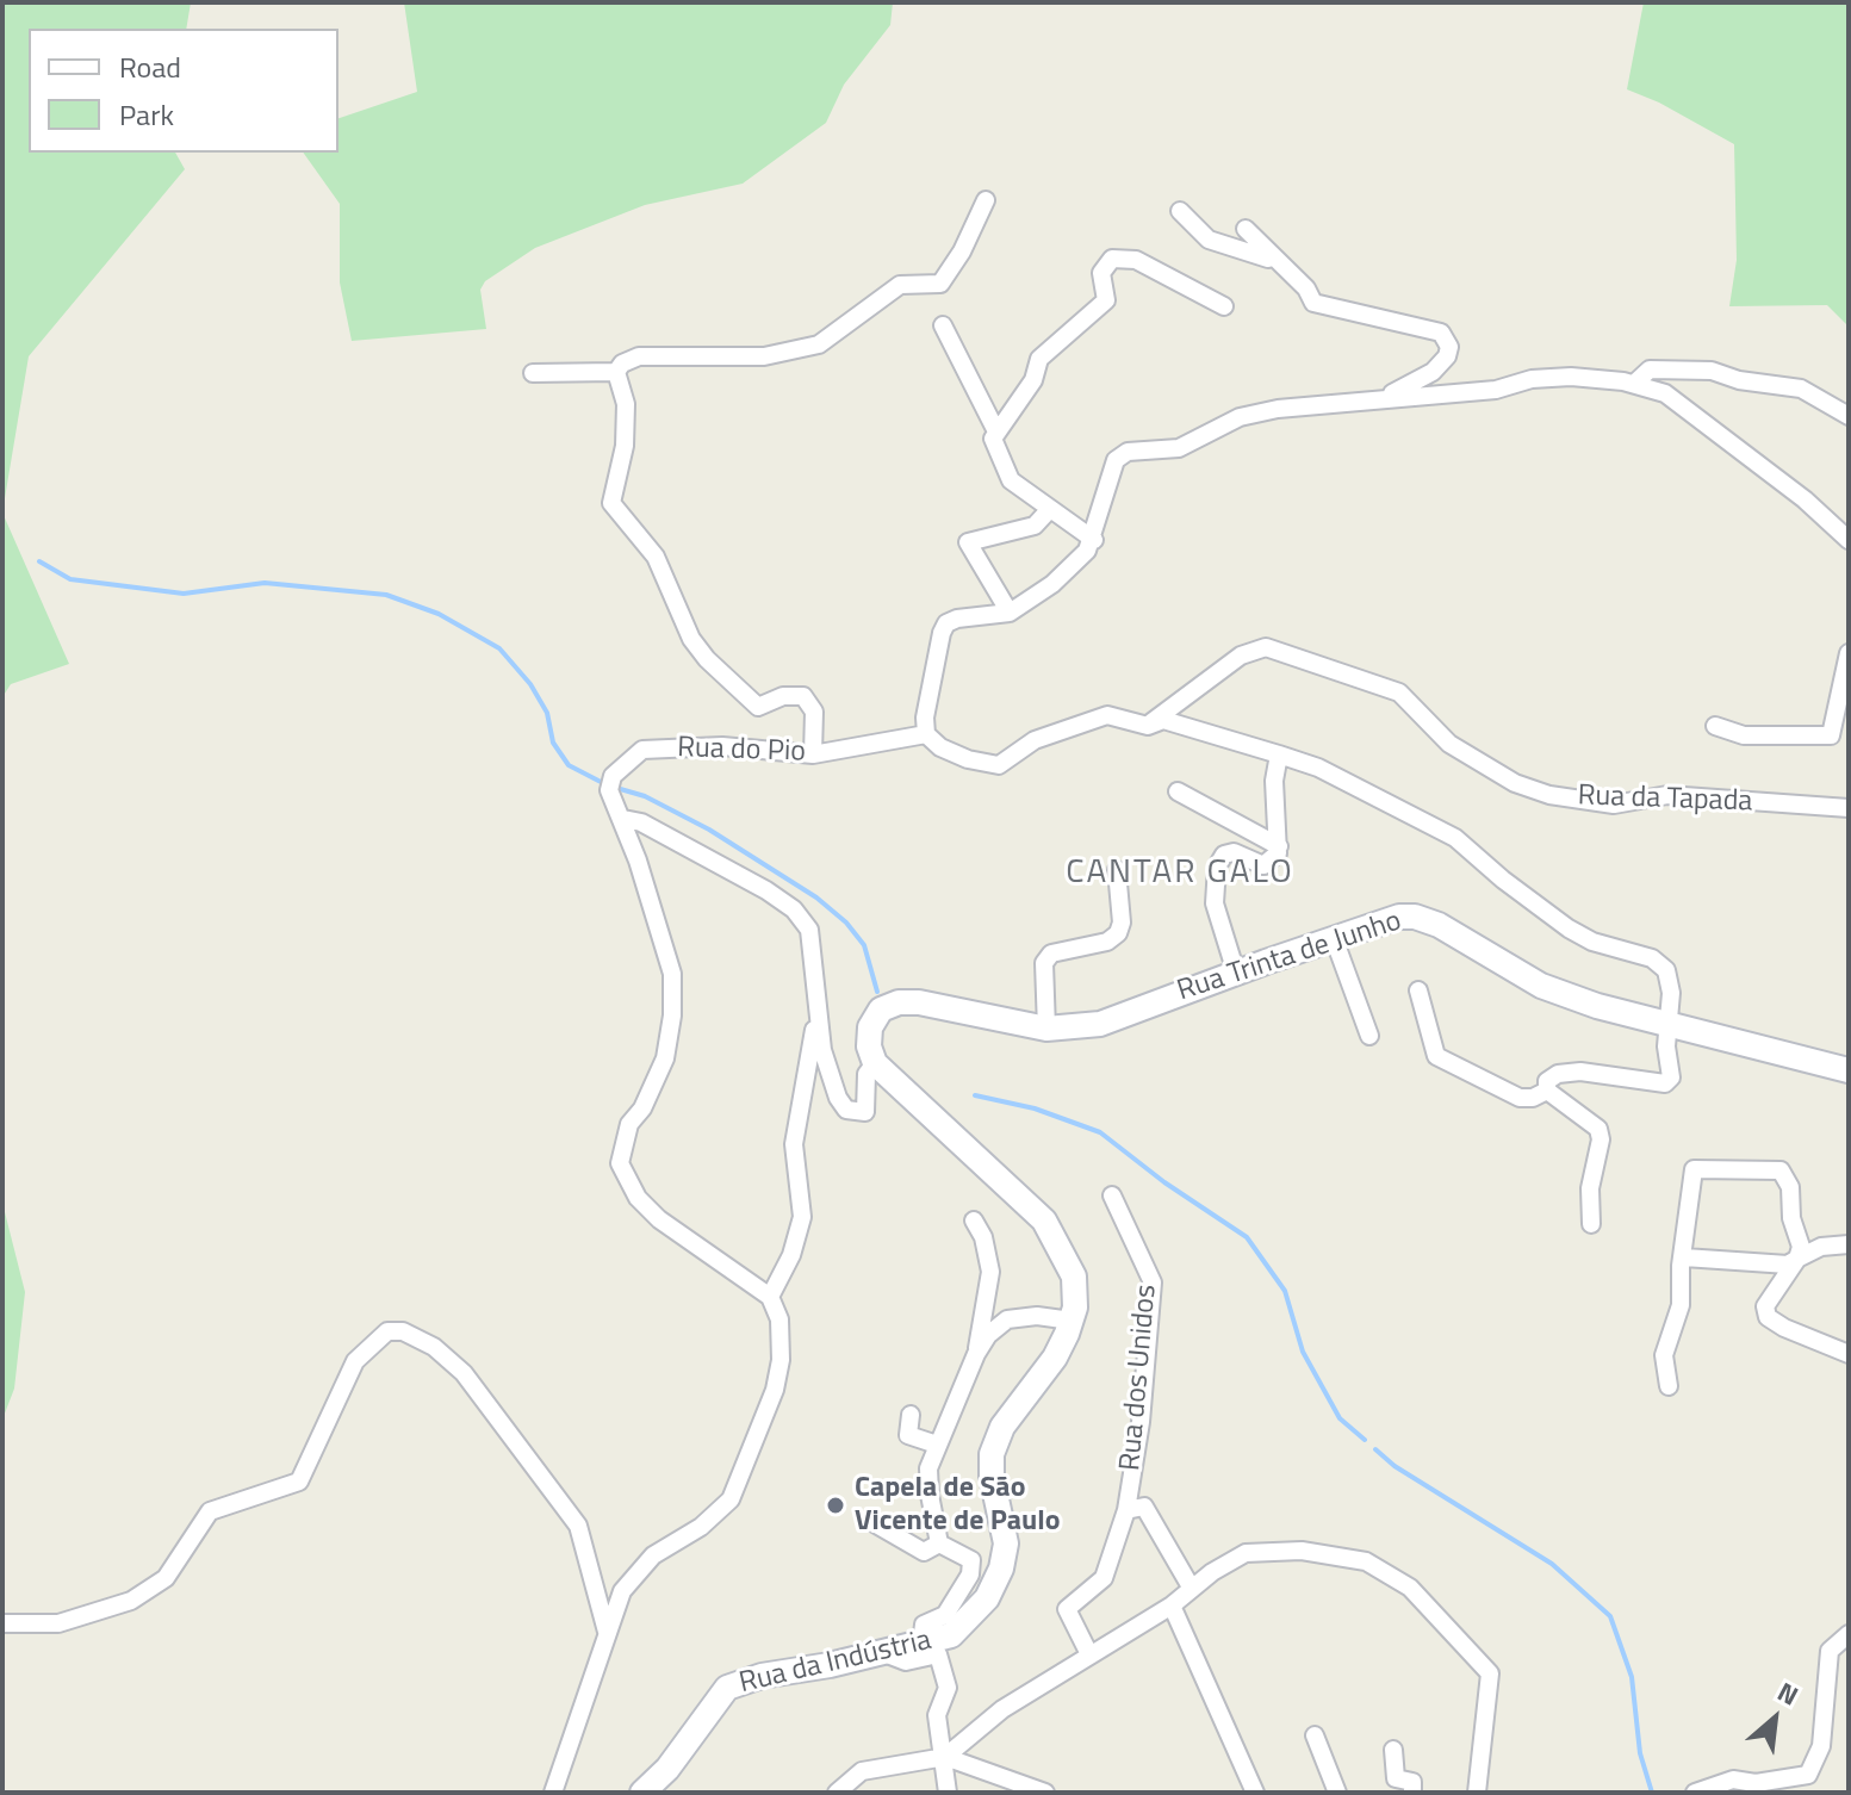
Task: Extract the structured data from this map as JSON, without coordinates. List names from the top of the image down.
{
  "streets": {
    "street": [
      "Rua do Pio",
      "Rua da Tapada",
      "Rua Trinta de Junho",
      "Rua dos Unidos",
      "Rua da Indústria"
    ]
  },
  "crossings": [
    ["Rua Trinta de Junho", "Rua da Indústria"]
  ],
  "districts": ["CANTAR GALO"],
  "places": ["Capela de São Vicente de Paulo"],
  "legend": ["Road", "Park"],
  "north": "top right"
}
